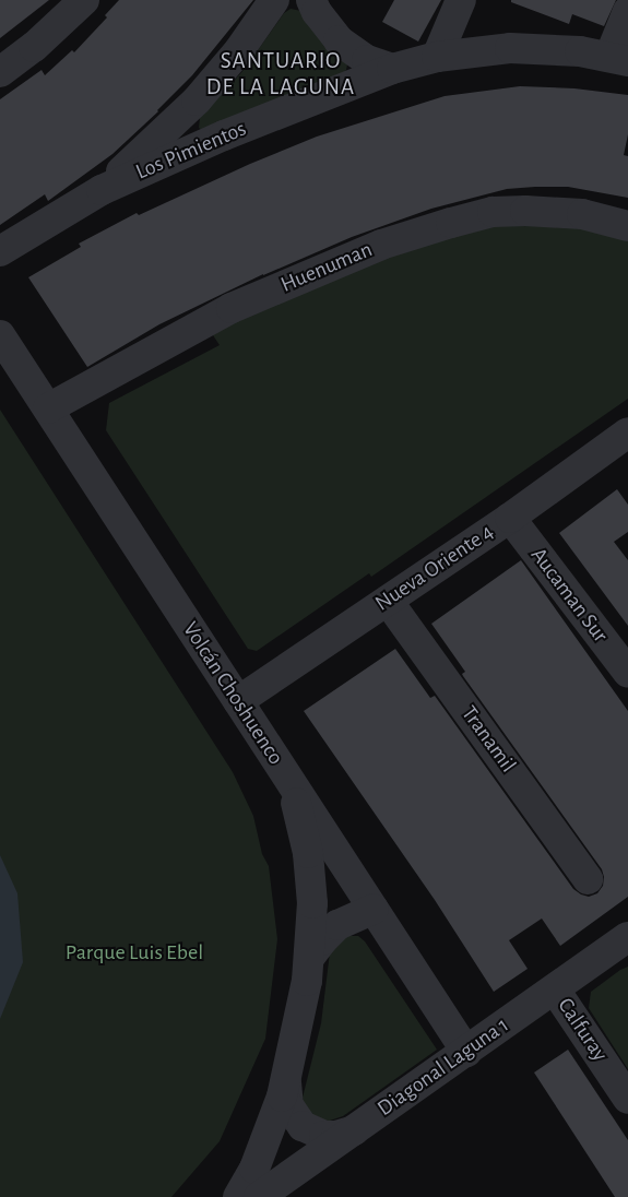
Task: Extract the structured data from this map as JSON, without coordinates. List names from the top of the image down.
{
  "streets": {
    "street": [
      "Los Pimientos",
      "Huenuman",
      "Nueva Oriente 4",
      "Aucaman Sur",
      "Volcán Choshuenco",
      "Tranamil",
      "Calfuray",
      "Diagonal Laguna 1"
    ]
  },
  "crossings": [
    ["Huenuman", "Volcán Choshuenco"],
    ["Nueva Oriente 4", "Aucaman Sur"],
    ["Nueva Oriente 4", "Volcán Choshuenco"],
    ["Nueva Oriente 4", "Tranamil"],
    ["Volcán Choshuenco", "Diagonal Laguna 1"],
    ["Calfuray", "Diagonal Laguna 1"]
  ],
  "districts": ["SANTUARIO DE LA LAGUNA"],
  "parks": ["Parque Luis Ebel"]
}
